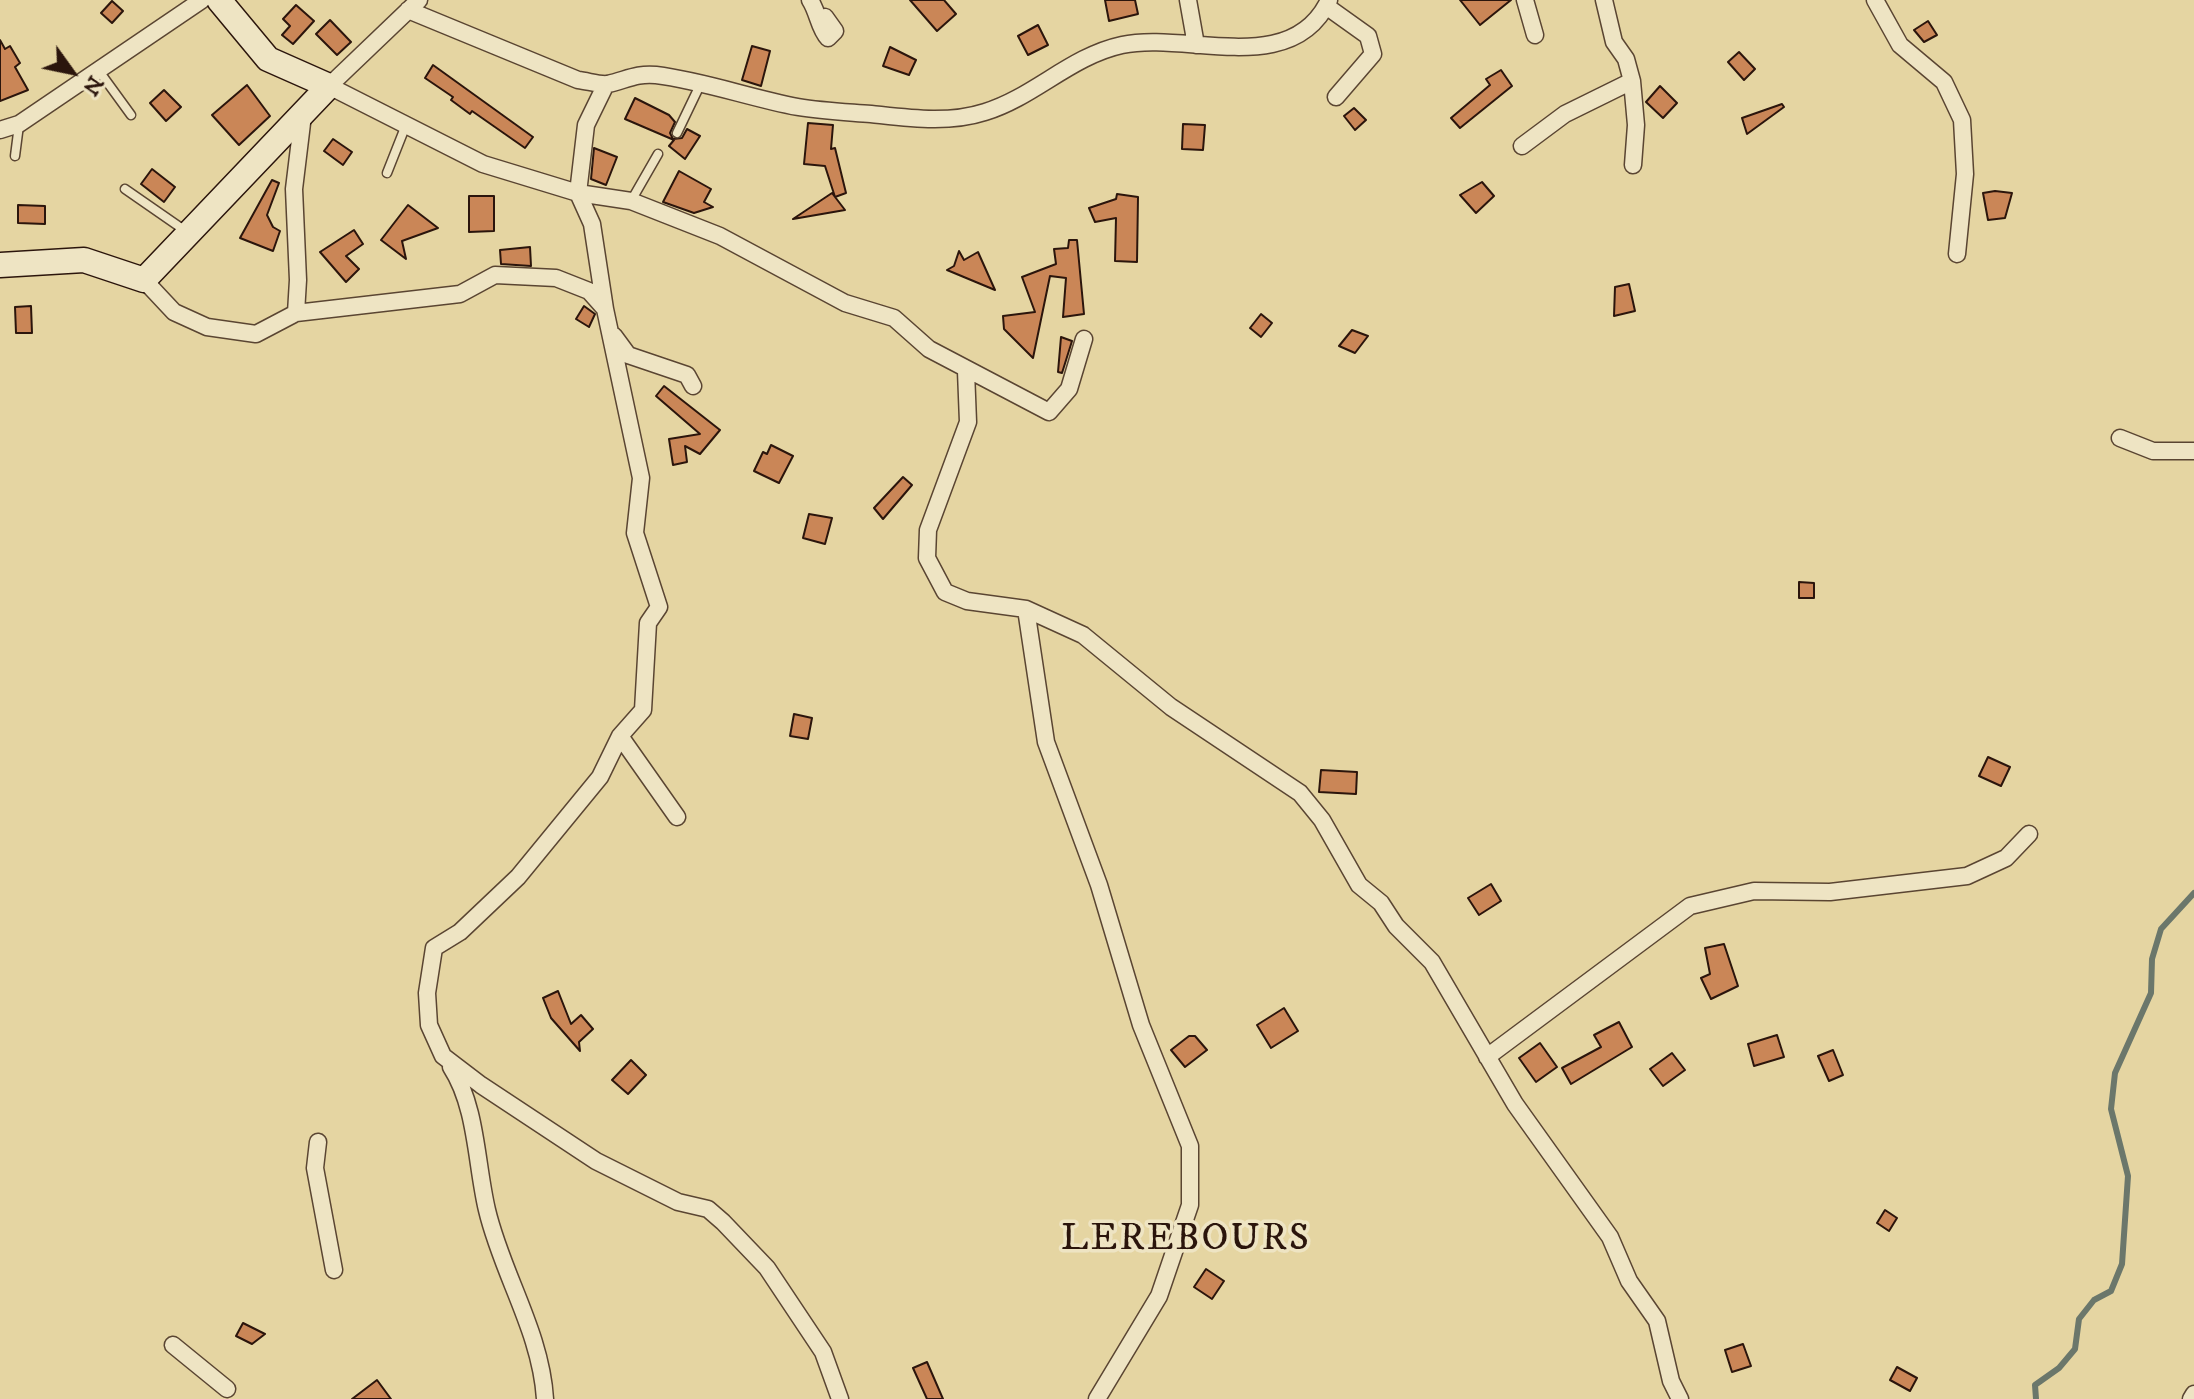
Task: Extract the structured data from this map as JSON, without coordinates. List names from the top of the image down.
{
  "districts": ["LEREBOURS"],
  "north": "bottom right"
}
